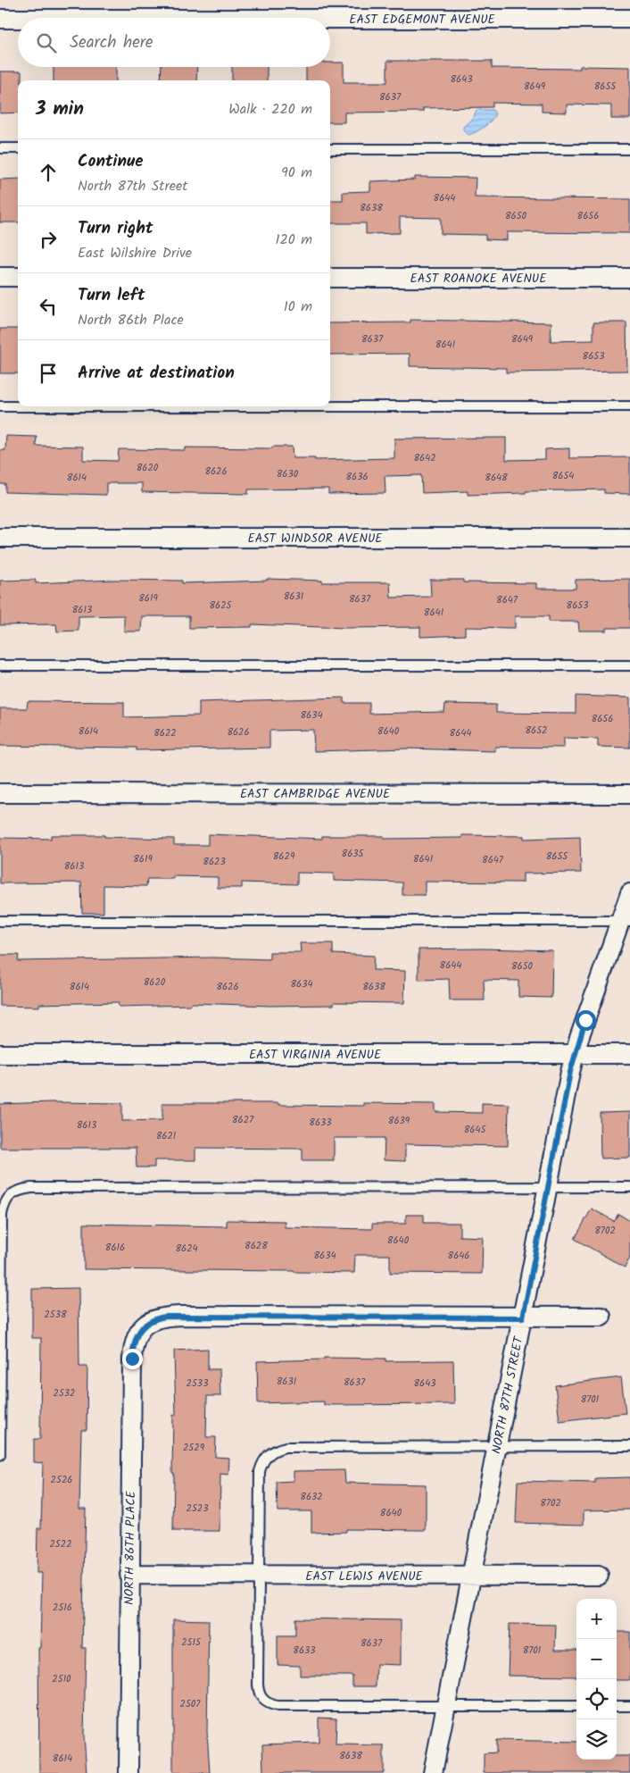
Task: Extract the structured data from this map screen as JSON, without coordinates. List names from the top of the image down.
{
  "streets": {
    "street": [
      "EAST EDGEMONT AVENUE",
      "EAST ROANOKE AVENUE",
      "EAST WINDSOR AVENUE",
      "EAST CAMBRIDGE AVENUE",
      "EAST VIRGINIA AVENUE",
      "NORTH 87TH STREET",
      "NORTH 86TH PLACE",
      "EAST LEWIS AVENUE"
    ]
  },
  "crossings": [
    ["EAST VIRGINIA AVENUE", "NORTH 87TH STREET"],
    ["NORTH 87TH STREET", "NORTH 86TH PLACE"],
    ["NORTH 87TH STREET", "EAST LEWIS AVENUE"],
    ["NORTH 86TH PLACE", "EAST LEWIS AVENUE"]
  ],
  "house_numbers": [
    "8643",
    "8649",
    "8655",
    "8637",
    "8644",
    "8638",
    "8650",
    "8656",
    "8637",
    "8649",
    "8641",
    "8653",
    "8642",
    "8620",
    "8626",
    "8630",
    "8654",
    "8636",
    "8614",
    "8648",
    "8631",
    "8619",
    "8637",
    "8647",
    "8625",
    "8653",
    "8613",
    "8641",
    "8634",
    "8656",
    "8652",
    "8614",
    "8640",
    "8626",
    "8622",
    "8644",
    "8635",
    "8629",
    "8655",
    "8619",
    "8641",
    "8647",
    "8623",
    "8613",
    "8644",
    "8650",
    "8620",
    "8634",
    "8614",
    "8626",
    "8638",
    "8627",
    "8639",
    "8633",
    "8613",
    "8645",
    "8621",
    "8702",
    "8640",
    "8628",
    "8616",
    "8624",
    "8634",
    "8646",
    "2538",
    "8631",
    "8637",
    "2533",
    "8643",
    "2532",
    "8701",
    "2529",
    "2526",
    "8632",
    "8702",
    "2523",
    "8640",
    "2522",
    "2516",
    "2515",
    "8637",
    "8633",
    "8701",
    "2510",
    "2507",
    "8638",
    "8614"
  ],
  "page": {
    "search": "Search here",
    "heading": ["3 min", "Walk · 220 m"],
    "list": [
      ["Continue", "North 87th Street", "90 m"],
      ["Turn right", "East Wilshire Drive", "120 m"],
      ["Turn left", "North 86th Place", "10 m"],
      "Arrive at destination"
    ],
    "map_buttons": ["+", "−"]
  }
}
